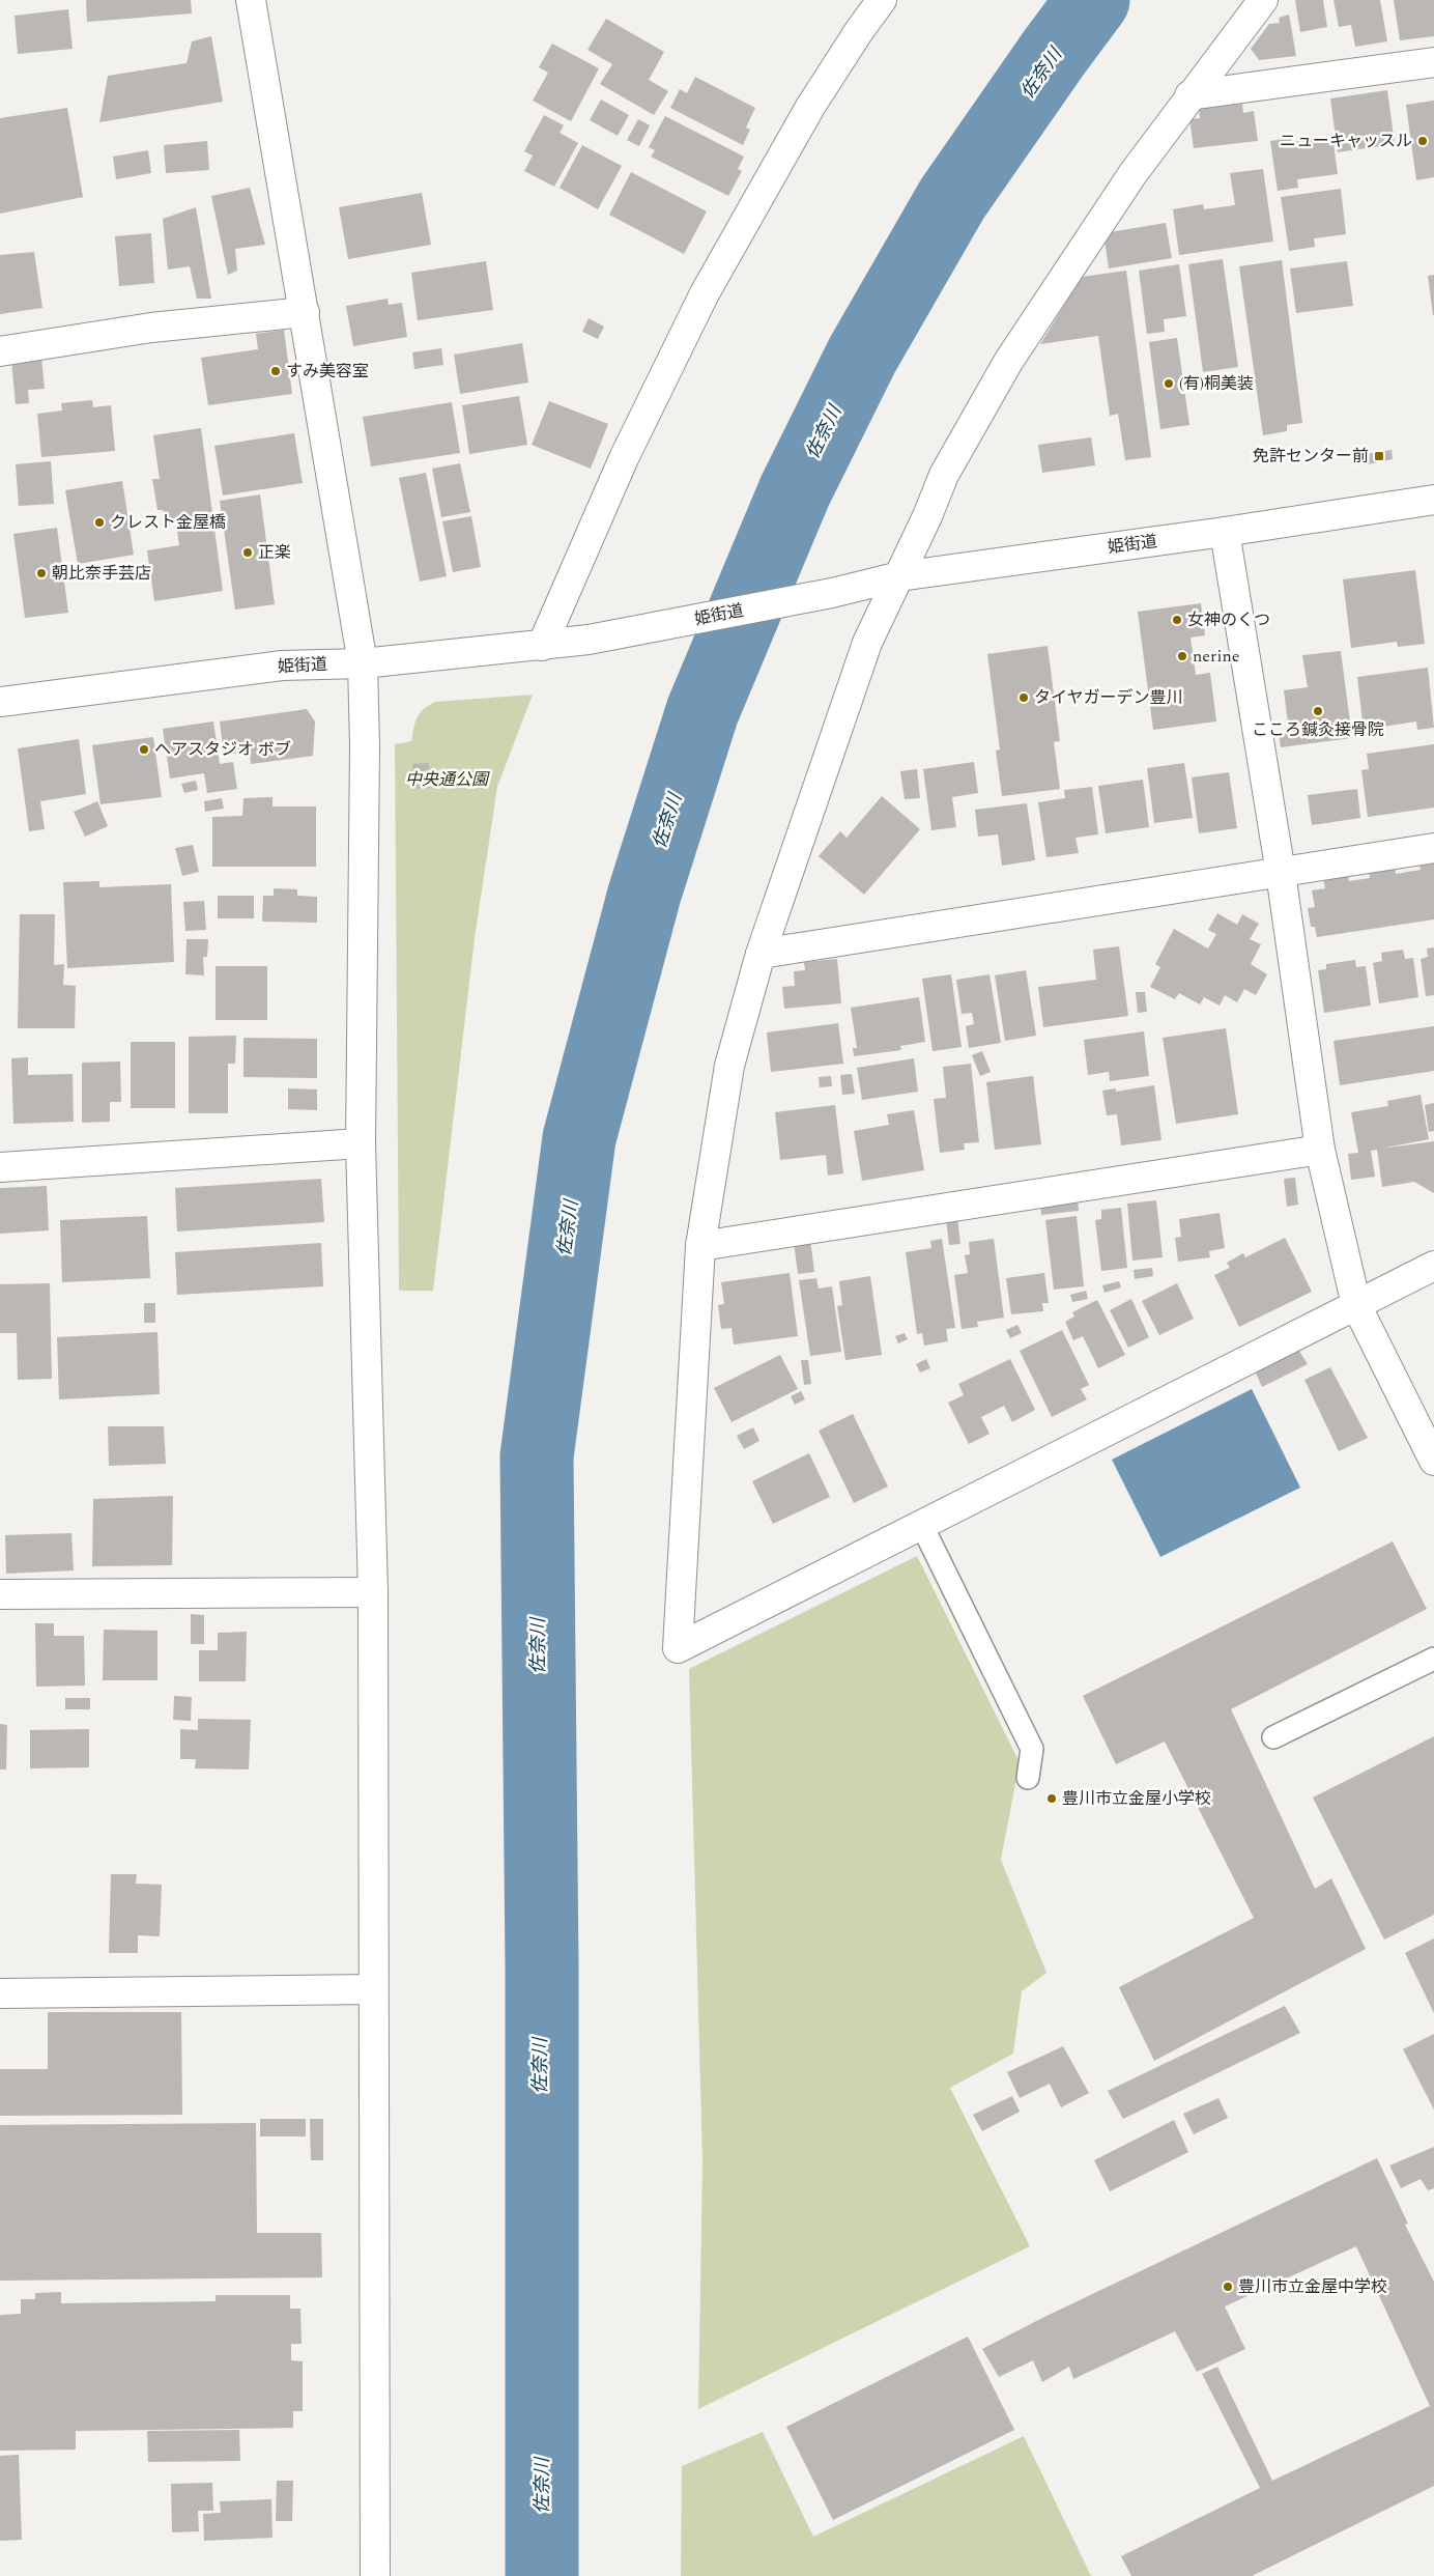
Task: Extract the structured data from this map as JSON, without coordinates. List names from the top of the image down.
{
  "streets": {
    "street": ["姫街道"]
  },
  "water": ["佐奈川"],
  "parks": ["中央通公園"],
  "places": {
    "other": [
      "ニューキャッスル",
      "すみ美容室",
      "(有)桐美装",
      "クレスト金屋橋",
      "正楽",
      "朝比奈手芸店",
      "女神のくつ",
      "nerine",
      "タイヤガーデン豊川",
      "こころ鍼灸接骨院",
      "ヘアスタジオ ボブ",
      "豊川市立金屋小学校",
      "豊川市立金屋中学校"
    ],
    "transit": ["免許センター前"]
  }
}
